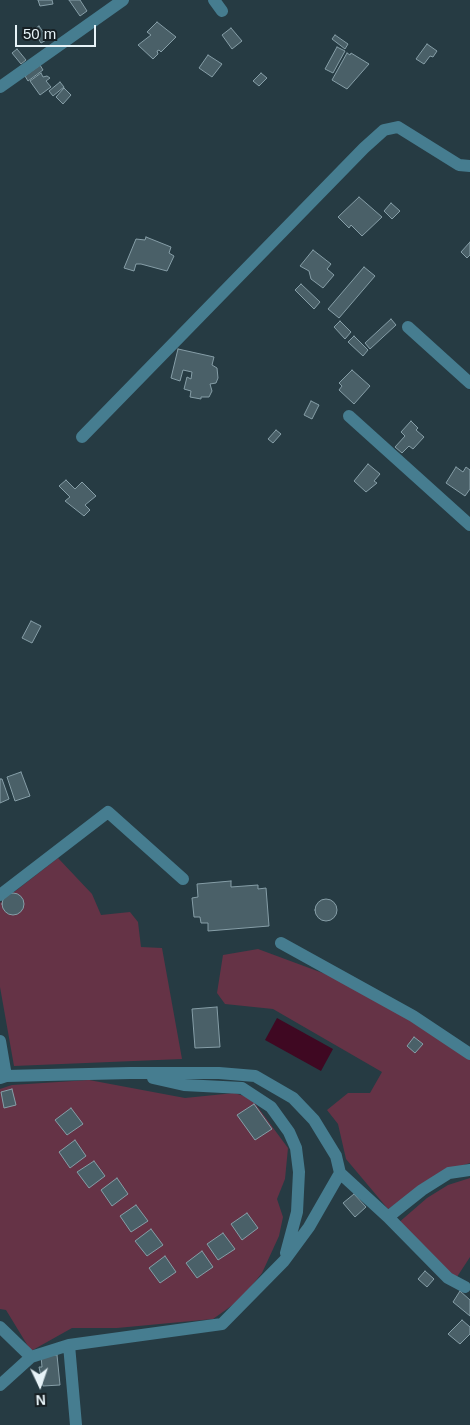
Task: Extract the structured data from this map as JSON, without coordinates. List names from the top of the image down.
{
  "scale_bar": "50 m",
  "north": "bottom"
}
